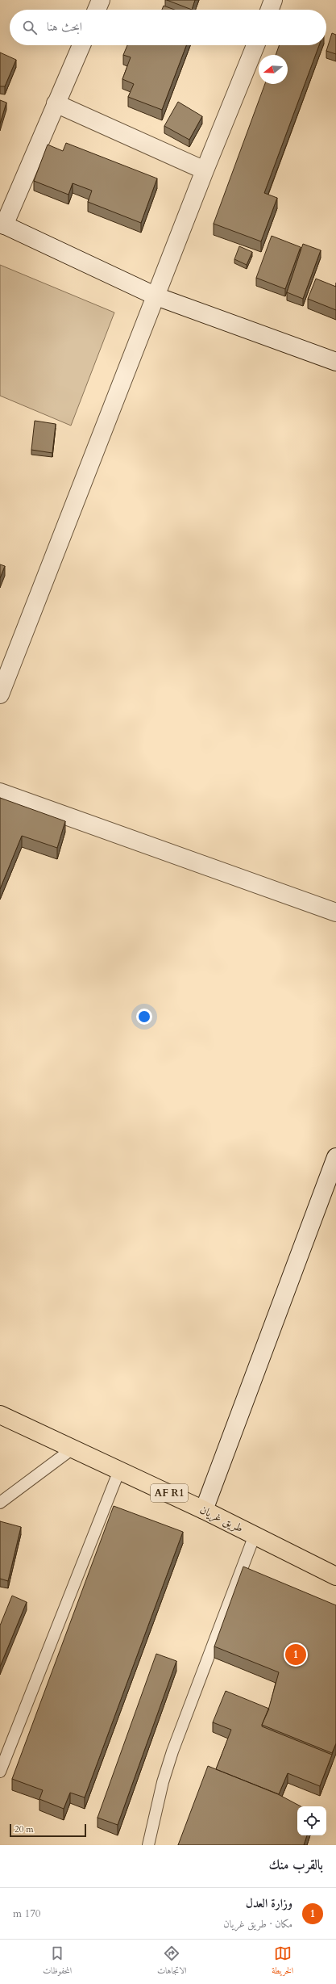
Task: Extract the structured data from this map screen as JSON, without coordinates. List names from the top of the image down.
{
  "streets": {
    "highway": ["AF R1", "طريق غريان"]
  },
  "scale_bar": "20 m",
  "north": "left",
  "page": {
    "search": "ابحث هنا",
    "pins": "1",
    "scale": "20 m",
    "heading": "بالقرب منك",
    "list": [
      {
        "mark": "1",
        "name": "وزارة العدل",
        "note": "مكان · طريق غريان",
        "value": "170 m"
      }
    ],
    "nav": ["الخريطة", "الاتجاهات", "المحفوظات"]
  }
}
